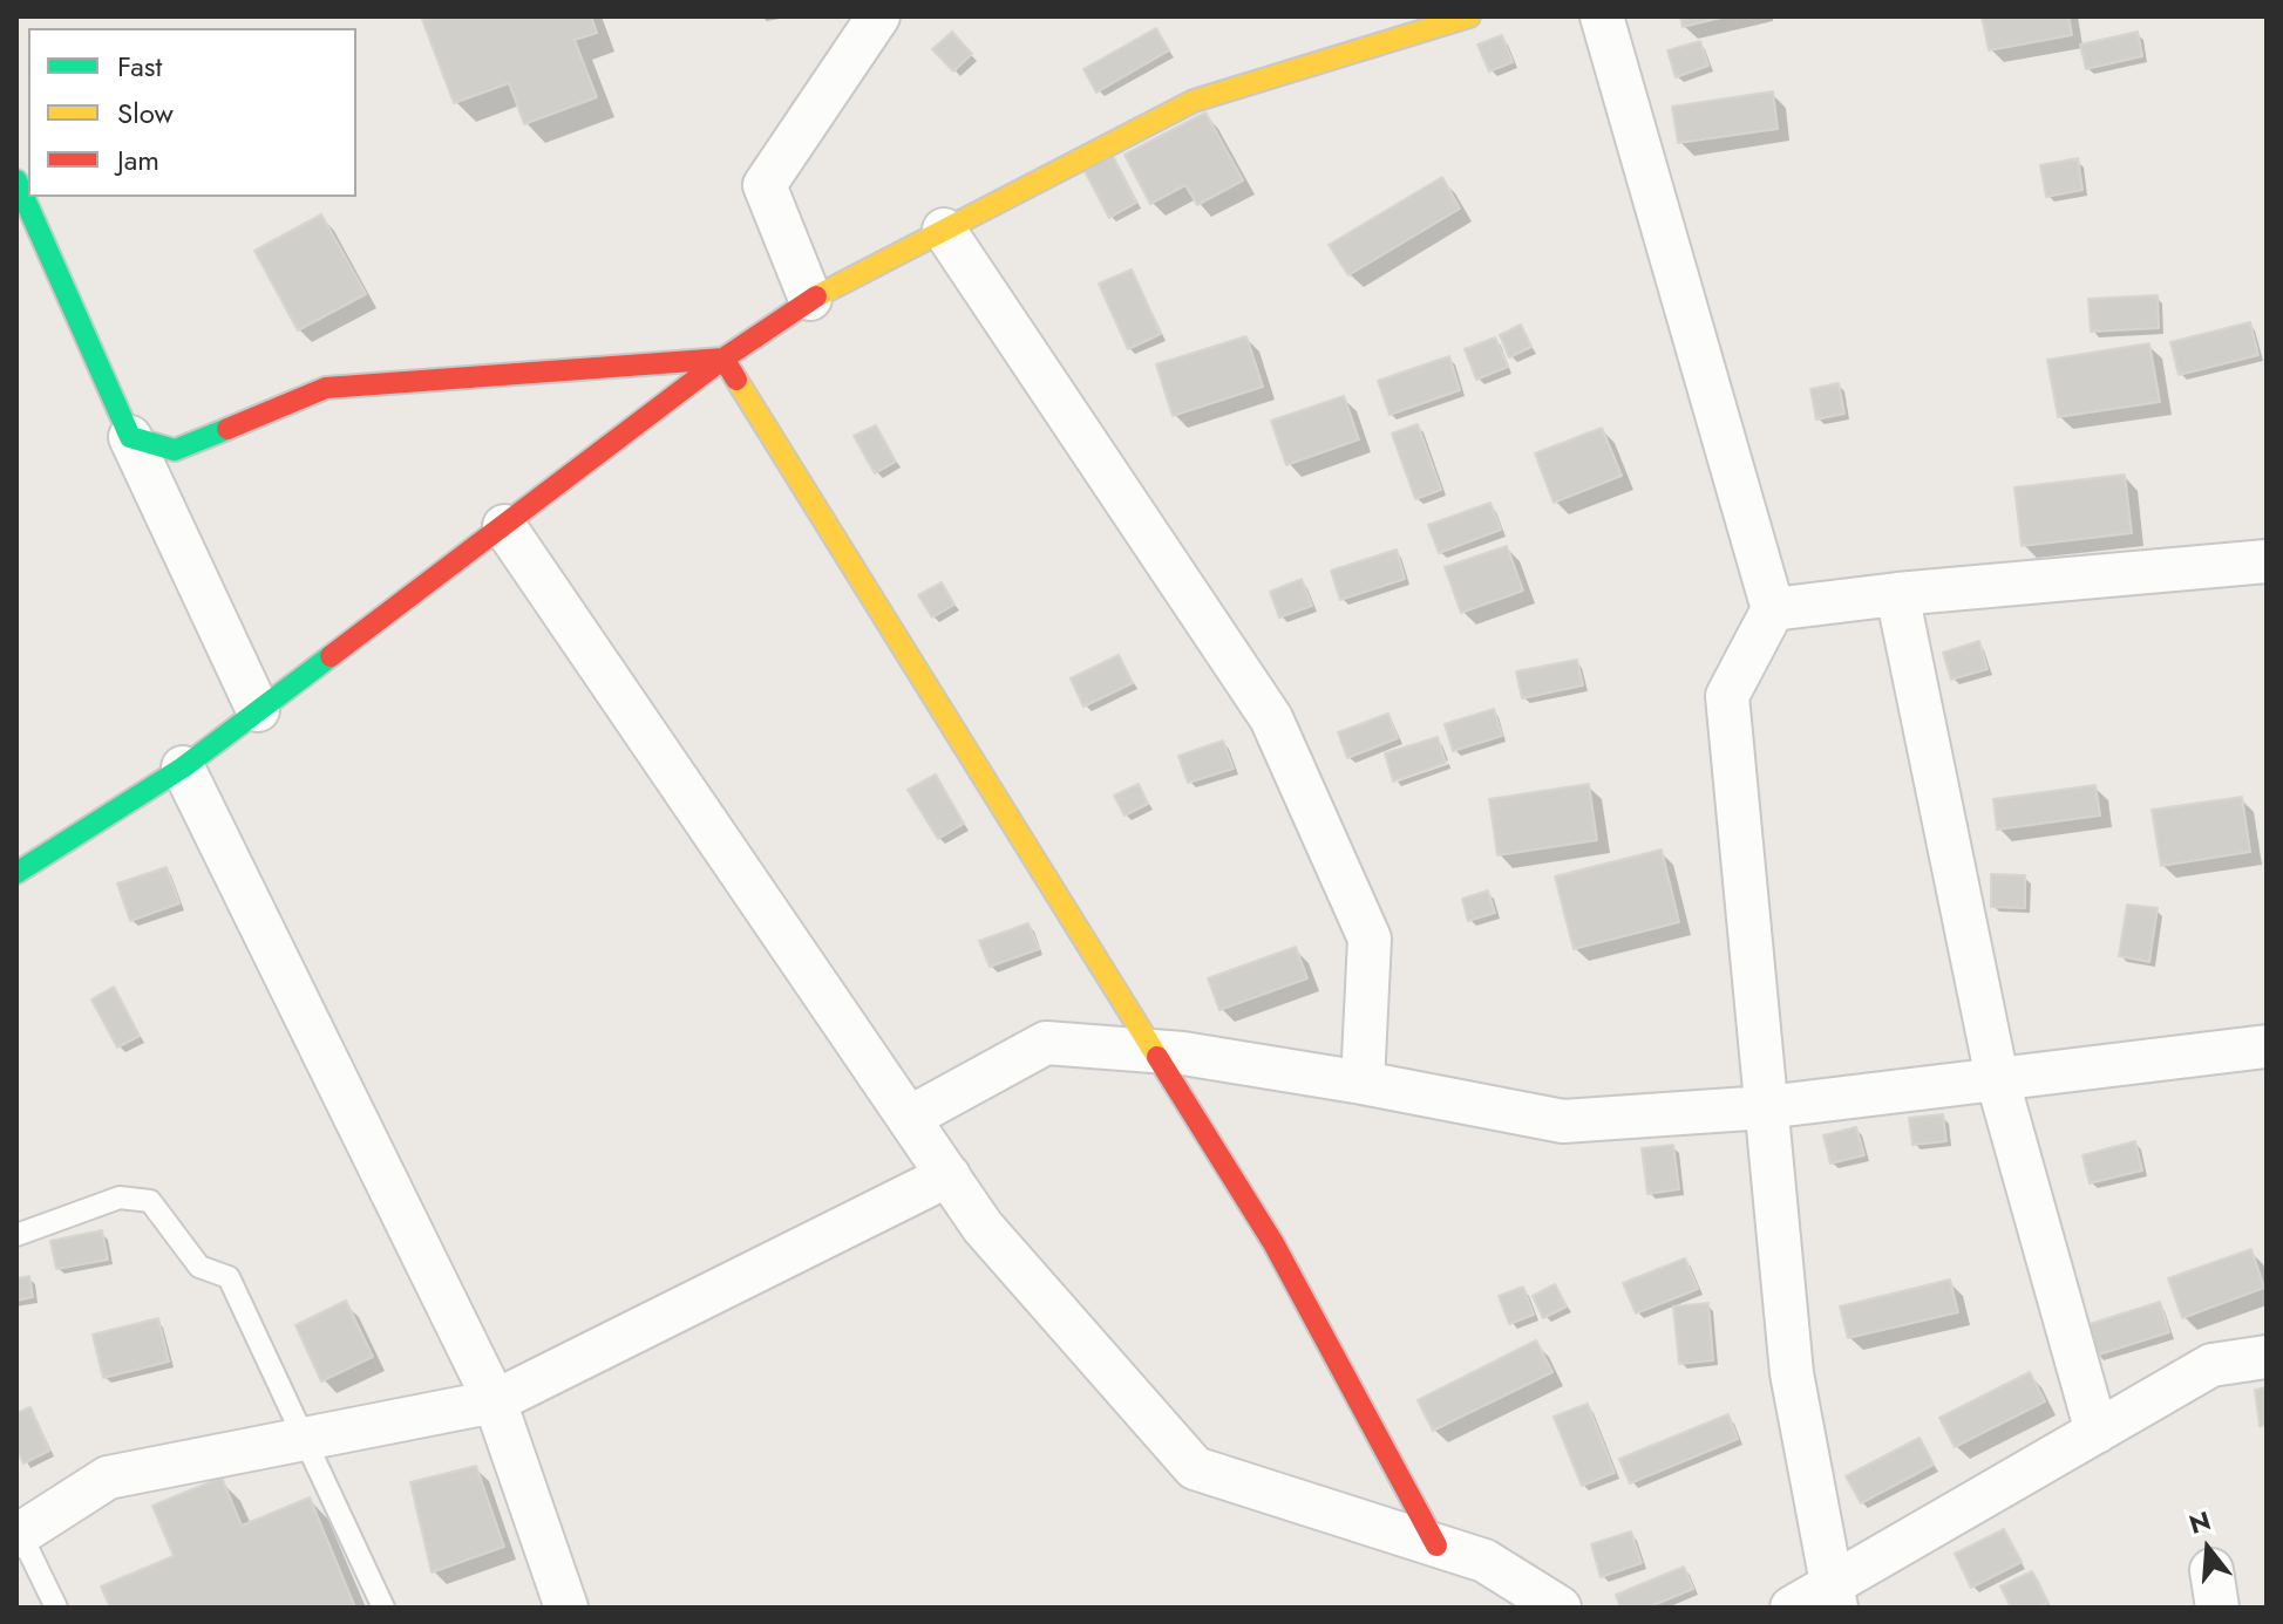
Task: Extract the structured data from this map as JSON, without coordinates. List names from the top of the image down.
{
  "legend": ["Fast", "Slow", "Jam"],
  "north": "top"
}
